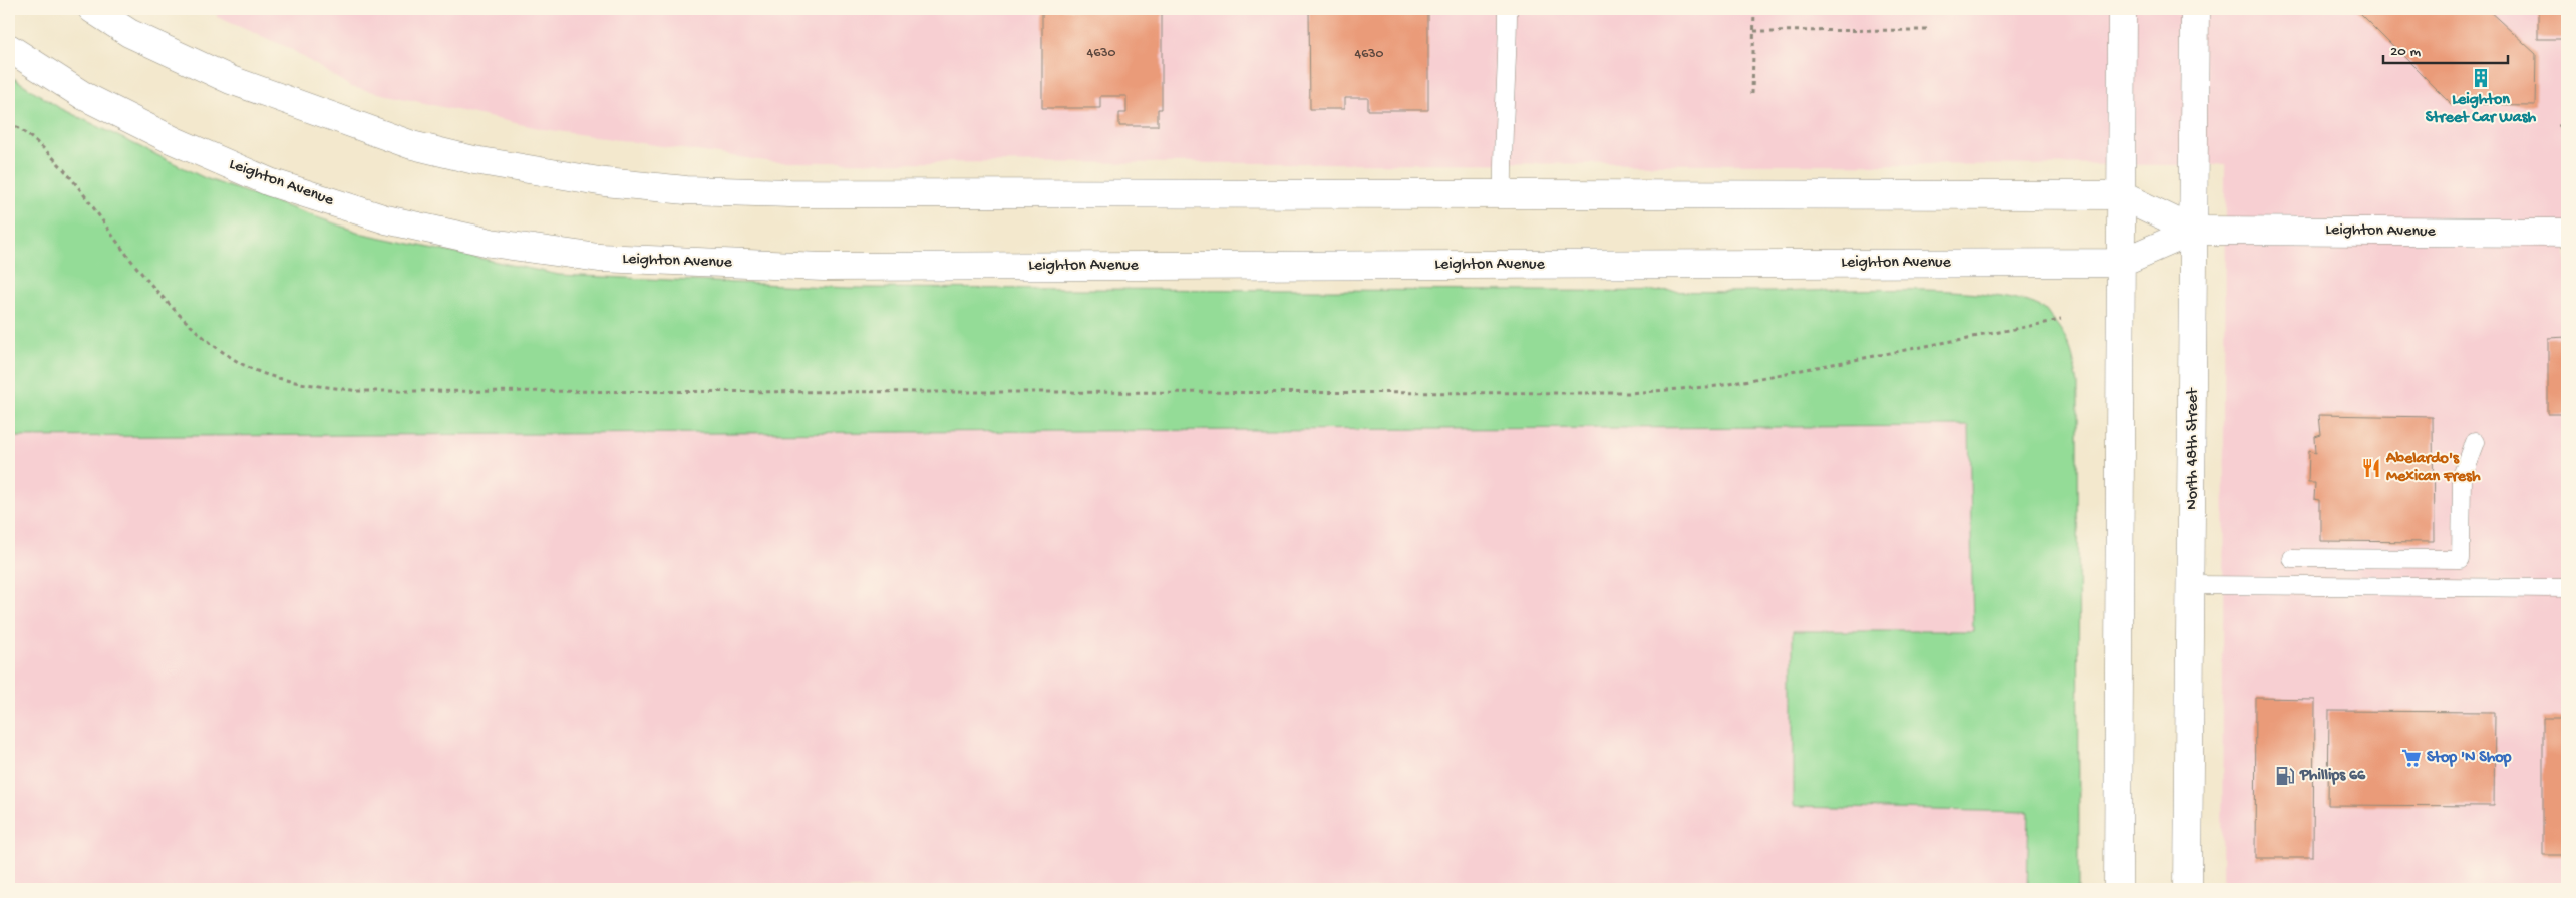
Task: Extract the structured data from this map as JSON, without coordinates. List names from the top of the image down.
{
  "streets": {
    "main road": ["Leighton Avenue", "North 48th Street"]
  },
  "crossings": [
    ["Leighton Avenue", "North 48th Street"]
  ],
  "places": {
    "building": ["Leighton Street Car Wash"],
    "restaurant": ["Abelardo's Mexican Fresh"],
    "supermarket": ["Stop 'N Shop"],
    "fuel station": ["Phillips 66"]
  },
  "house_numbers": ["4630", "4630"],
  "scale_bar": "20 m"
}
